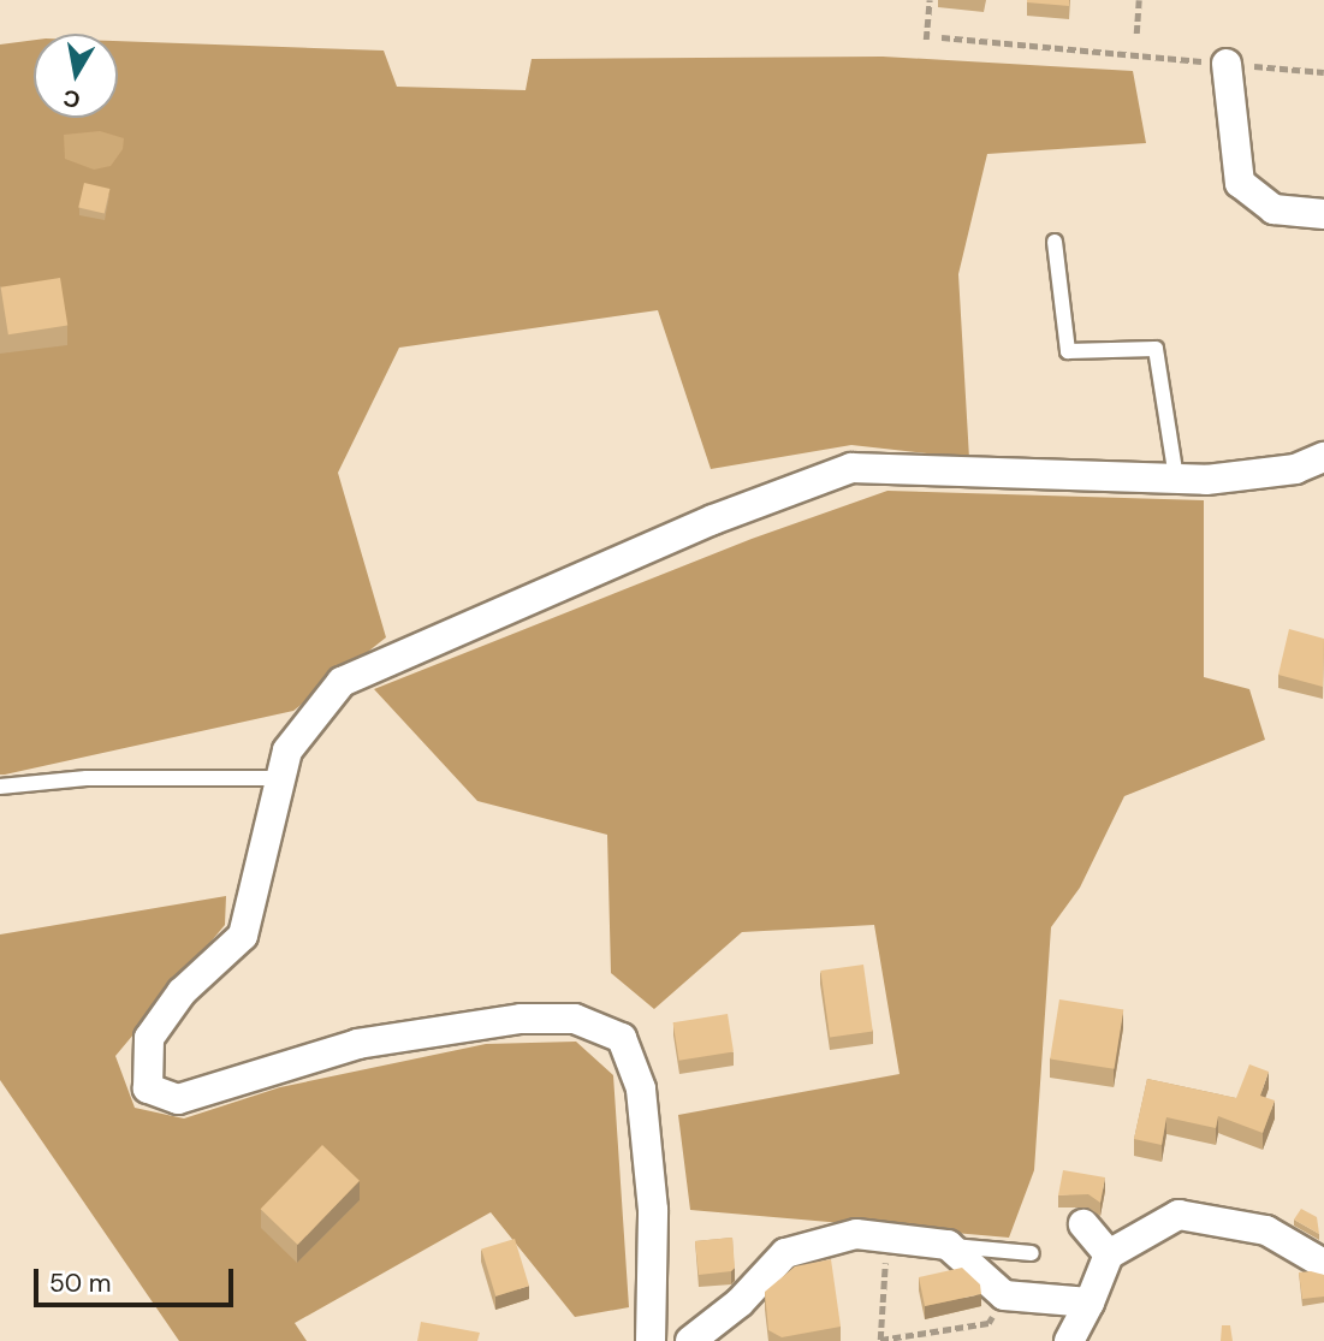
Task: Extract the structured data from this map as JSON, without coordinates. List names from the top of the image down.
{
  "scale_bar": "50 m",
  "north": "bottom"
}
